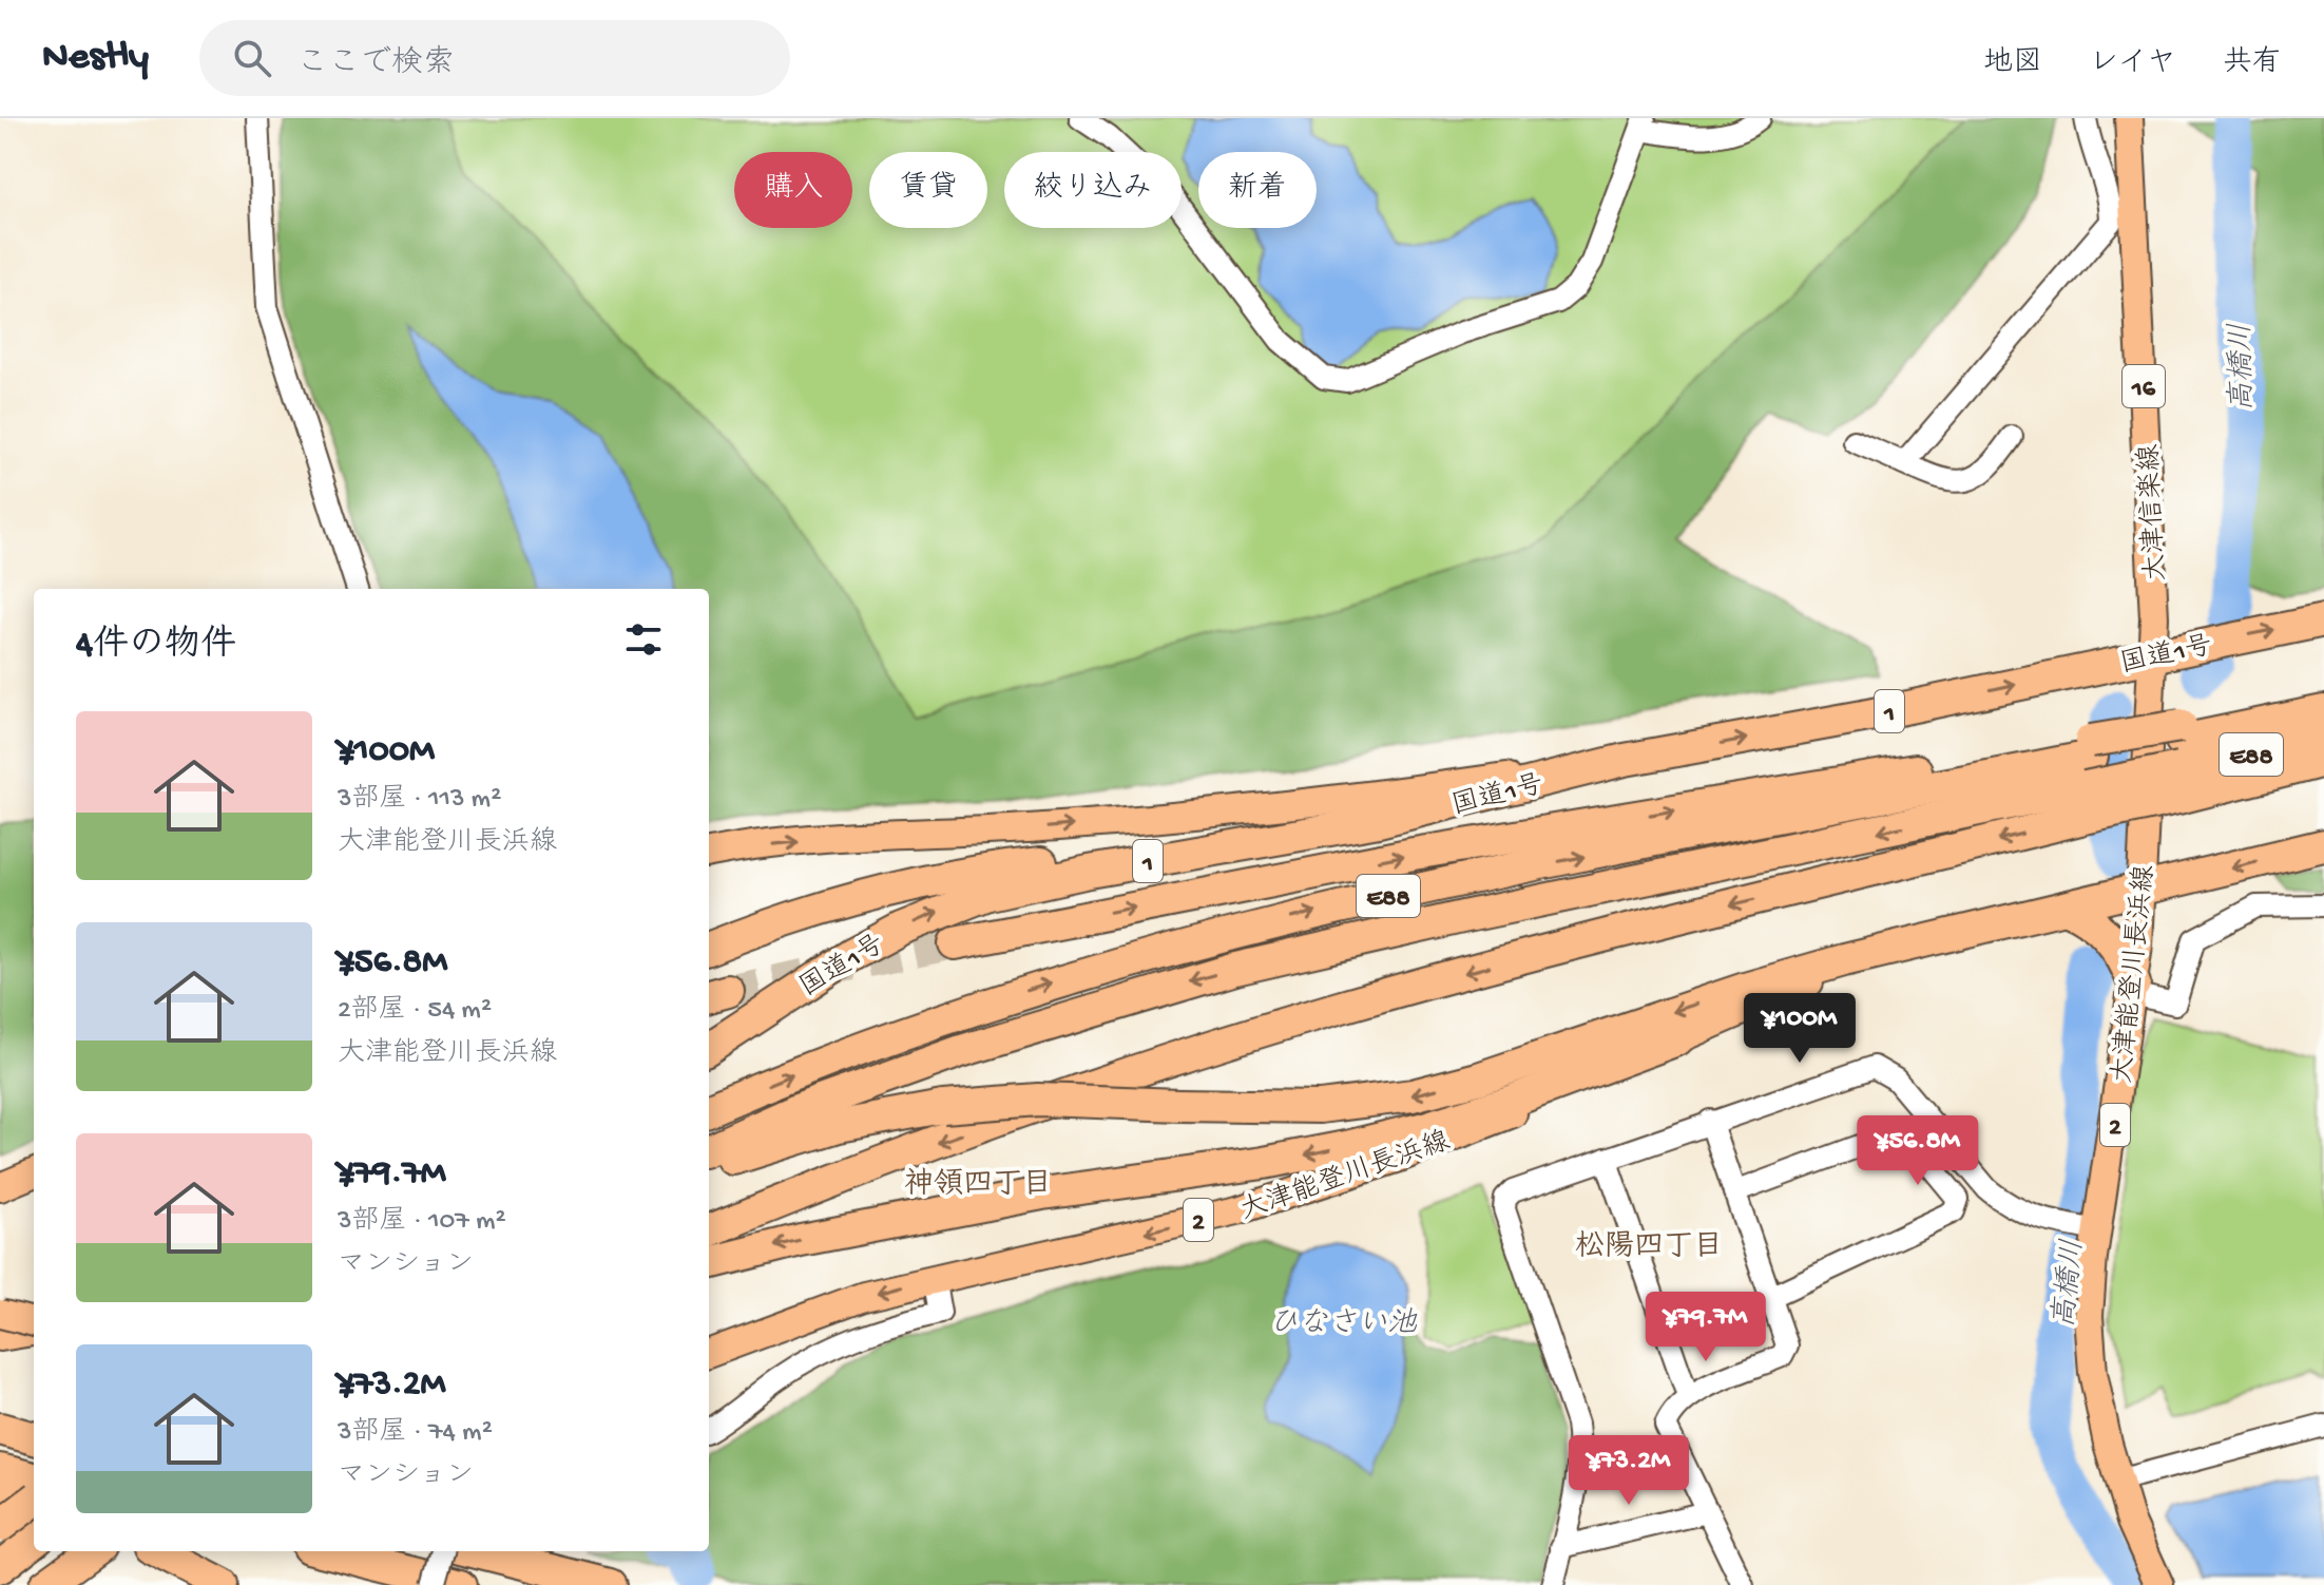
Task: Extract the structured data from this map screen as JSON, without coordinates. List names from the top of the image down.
{
  "streets": {
    "highway": ["国道1号", "1", "E88"],
    "main road": [
      "16",
      "大津信楽線",
      "大津能登川長浜線",
      "2"
    ]
  },
  "crossings": [
    ["大津信楽線", "国道1号"],
    ["大津信楽線", "大津能登川長浜線"],
    ["国道1号", "大津能登川長浜線"]
  ],
  "one_way": ["大津能登川長浜線"],
  "districts": ["神領四丁目", "松陽四丁目"],
  "water": ["高橋川", "ひなさい池"],
  "page": {
    "header": "Nestly",
    "search": "ここで検索",
    "nav": ["地図", "レイヤ", "共有"],
    "chip": [
      "購入",
      "賃貸",
      "絞り込み",
      "新着"
    ],
    "heading": "4件の物件",
    "list": [
      {
        "name": "¥100M",
        "note": "3部屋 · 113 m² · 大津能登川長浜線"
      },
      {
        "name": "¥56.8M",
        "note": "2部屋 · 54 m² · 大津能登川長浜線"
      },
      {
        "name": "¥79.7M",
        "note": "3部屋 · 107 m² · マンション"
      },
      {
        "name": "¥73.2M",
        "note": "3部屋 · 74 m² · マンション"
      }
    ],
    "price": [
      "¥100M",
      "¥56.8M",
      "¥79.7M",
      "¥73.2M"
    ]
  }
}
